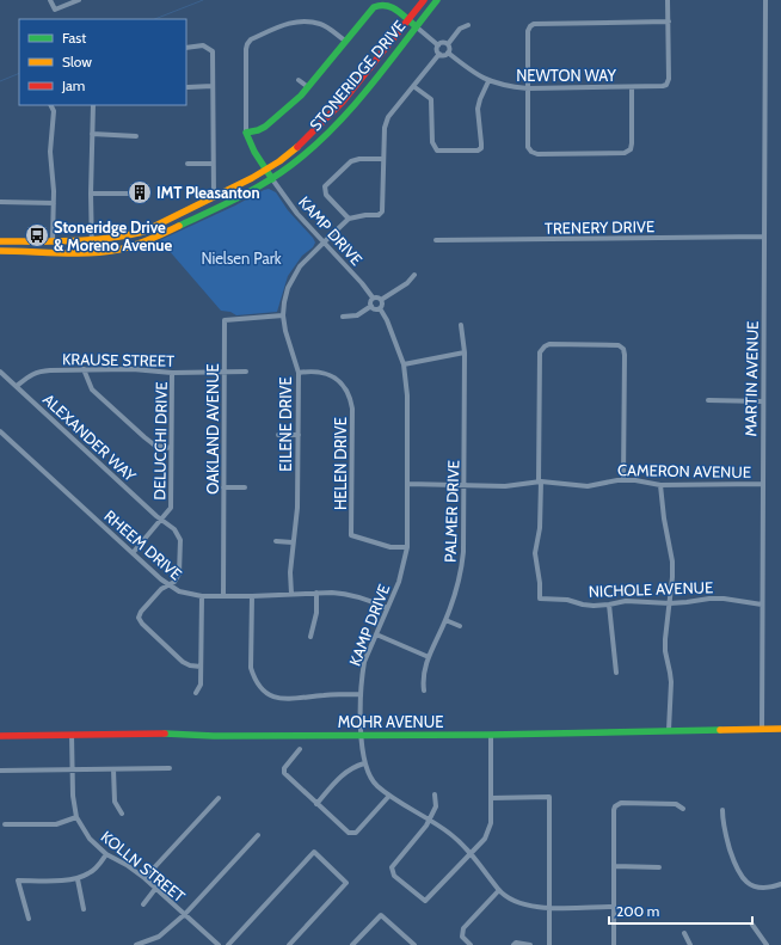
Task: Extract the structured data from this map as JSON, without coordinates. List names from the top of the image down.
{
  "streets": {
    "street": [
      "STONERIDGE DRIVE",
      "NEWTON WAY",
      "TRENERY DRIVE",
      "KAMP DRIVE",
      "KRAUSE STREET",
      "MARTIN AVENUE",
      "EILENE DRIVE",
      "OAKLAND AVENUE",
      "ALEXANDER WAY",
      "DELUCCHI DRIVE",
      "HELEN DRIVE",
      "CAMERON AVENUE",
      "PALMER DRIVE",
      "RHEEM DRIVE",
      "NICHOLE AVENUE",
      "MOHR AVENUE",
      "KOLLN STREET"
    ]
  },
  "crossings": [
    ["STONERIDGE DRIVE", "KAMP DRIVE"],
    ["TRENERY DRIVE", "MARTIN AVENUE"],
    ["KAMP DRIVE", "EILENE DRIVE"],
    ["KAMP DRIVE", "HELEN DRIVE"],
    ["KAMP DRIVE", "CAMERON AVENUE"],
    ["KAMP DRIVE", "RHEEM DRIVE"],
    ["KAMP DRIVE", "MOHR AVENUE"],
    ["KRAUSE STREET", "OAKLAND AVENUE"],
    ["KRAUSE STREET", "ALEXANDER WAY"],
    ["KRAUSE STREET", "DELUCCHI DRIVE"],
    ["MARTIN AVENUE", "CAMERON AVENUE"],
    ["MARTIN AVENUE", "NICHOLE AVENUE"],
    ["MARTIN AVENUE", "MOHR AVENUE"],
    ["EILENE DRIVE", "OAKLAND AVENUE"],
    ["EILENE DRIVE", "HELEN DRIVE"],
    ["EILENE DRIVE", "RHEEM DRIVE"],
    ["OAKLAND AVENUE", "RHEEM DRIVE"],
    ["ALEXANDER WAY", "DELUCCHI DRIVE"],
    ["ALEXANDER WAY", "RHEEM DRIVE"],
    ["DELUCCHI DRIVE", "RHEEM DRIVE"],
    ["CAMERON AVENUE", "PALMER DRIVE"],
    ["CAMERON AVENUE", "NICHOLE AVENUE"],
    ["MOHR AVENUE", "KOLLN STREET"]
  ],
  "parks": ["Nielsen Park"],
  "places": {
    "building": ["IMT Pleasanton"],
    "bus stop": ["Stoneridge Drive & Moreno Avenue"]
  },
  "legend": ["Fast", "Slow", "Jam"],
  "scale_bar": "200 m"
}
